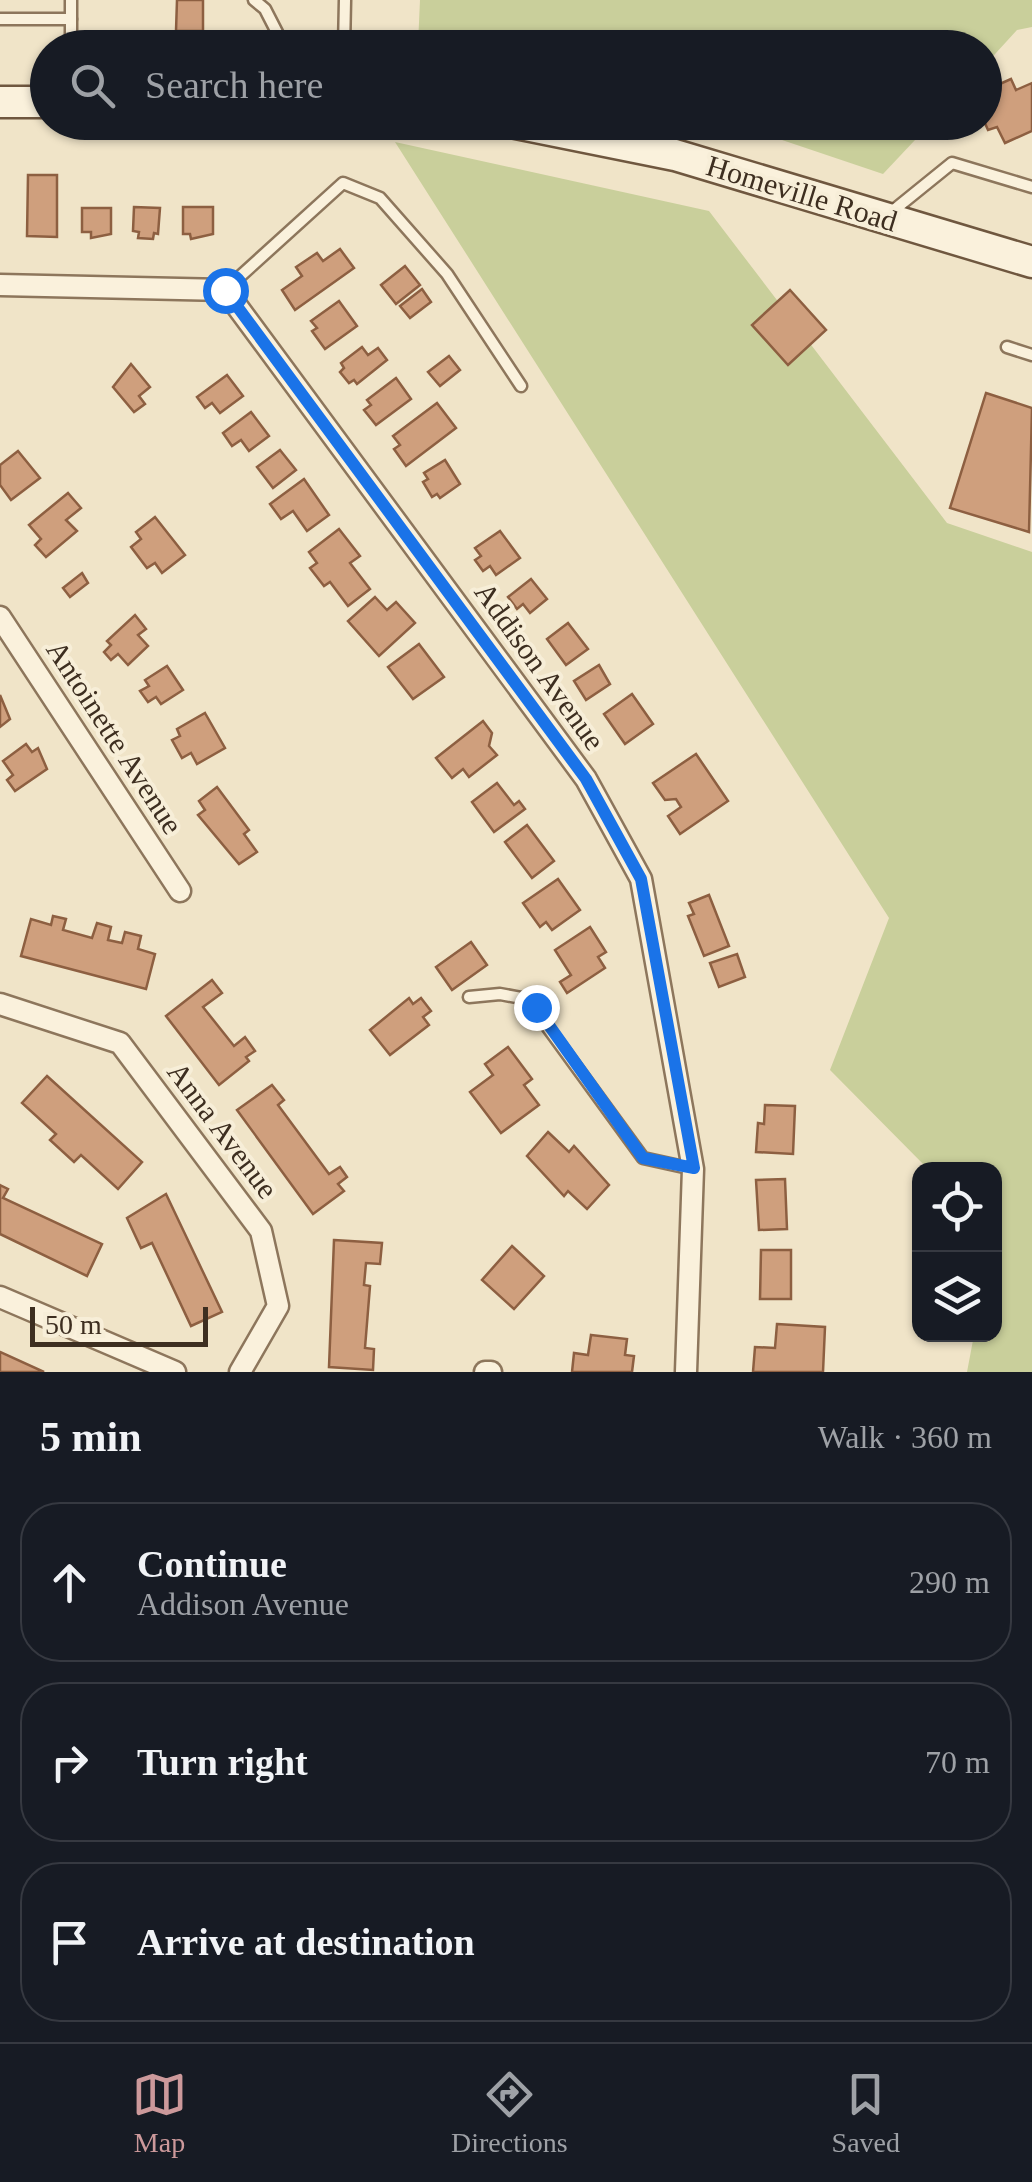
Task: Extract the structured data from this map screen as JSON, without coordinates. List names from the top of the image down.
{
  "streets": {
    "street": [
      "Homeville Road",
      "Addison Avenue",
      "Antoinette Avenue",
      "Anna Avenue"
    ]
  },
  "scale_bar": "50 m",
  "page": {
    "search": "Search here",
    "scale": "50 m",
    "heading": ["5 min", "Walk · 360 m"],
    "list": [
      ["Continue", "Addison Avenue", "290 m"],
      ["Turn right", "70 m"],
      "Arrive at destination"
    ],
    "nav": ["Map", "Directions", "Saved"]
  }
}
